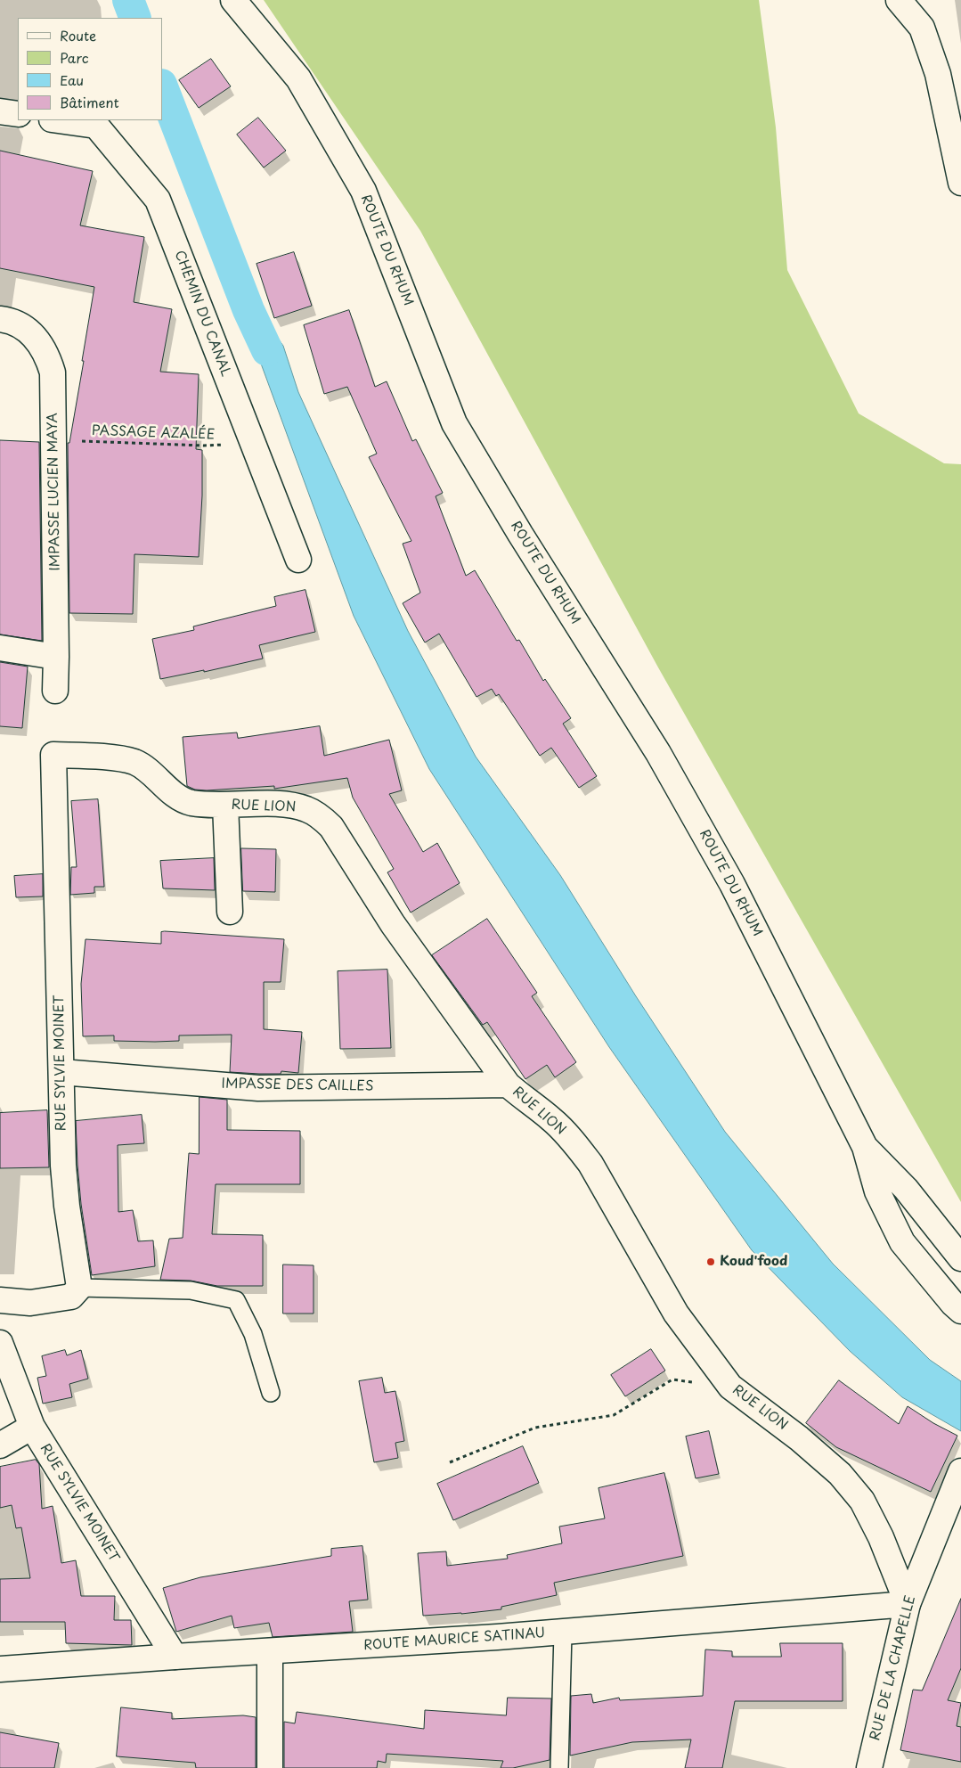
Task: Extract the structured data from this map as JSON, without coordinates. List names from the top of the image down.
{
  "streets": {
    "street": [
      "ROUTE DU RHUM",
      "CHEMIN DU CANAL",
      "IMPASSE LUCIEN MAYA",
      "RUE LION",
      "RUE SYLVIE MOINET",
      "IMPASSE DES CAILLES",
      "ROUTE MAURICE SATINAU",
      "RUE DE LA CHAPELLE"
    ],
    "path": ["PASSAGE AZALÉE"]
  },
  "crossings": [
    ["CHEMIN DU CANAL", "PASSAGE AZALÉE"],
    ["PASSAGE AZALÉE", "IMPASSE LUCIEN MAYA"],
    ["RUE LION", "RUE SYLVIE MOINET"],
    ["RUE LION", "IMPASSE DES CAILLES"],
    ["RUE LION", "ROUTE MAURICE SATINAU"],
    ["RUE LION", "RUE DE LA CHAPELLE"],
    ["RUE SYLVIE MOINET", "IMPASSE DES CAILLES"],
    ["RUE SYLVIE MOINET", "ROUTE MAURICE SATINAU"],
    ["ROUTE MAURICE SATINAU", "RUE DE LA CHAPELLE"]
  ],
  "places": ["Koud'food"],
  "legend": [
    "Route",
    "Parc",
    "Eau",
    "Bâtiment"
  ]
}
